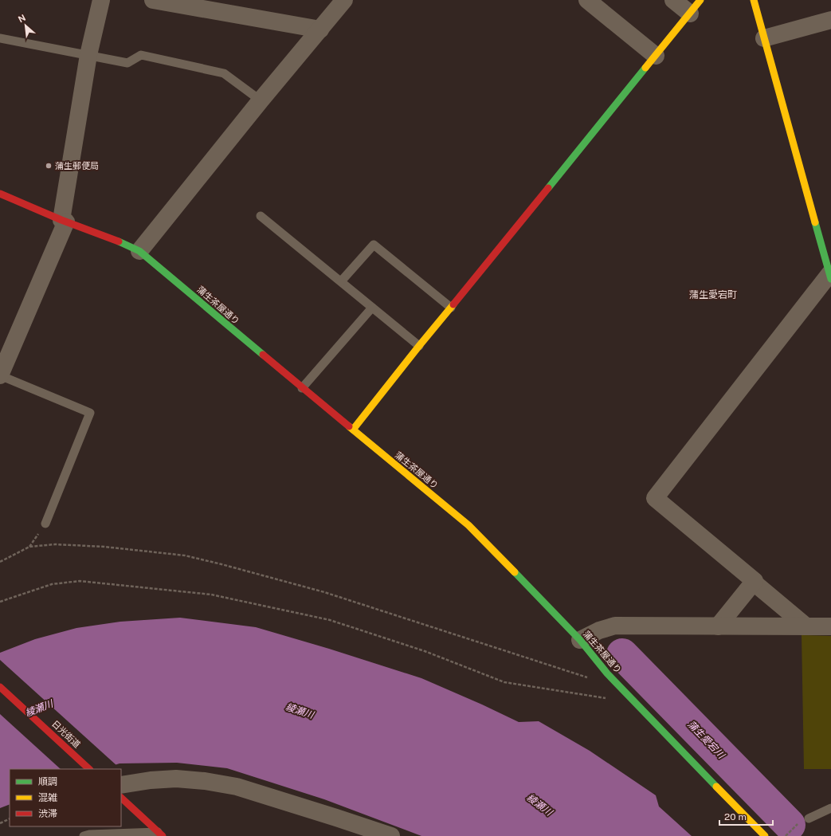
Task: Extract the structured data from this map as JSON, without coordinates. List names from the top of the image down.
{
  "streets": {
    "street": ["蒲生茶屋通り", "日光街道"]
  },
  "districts": ["蒲生愛宕町"],
  "water": ["綾瀬川", "蒲生愛宕川"],
  "places": ["蒲生郵便局"],
  "legend": ["順調", "混雑", "渋滞"],
  "scale_bar": "20 m",
  "north": "top left"
}
